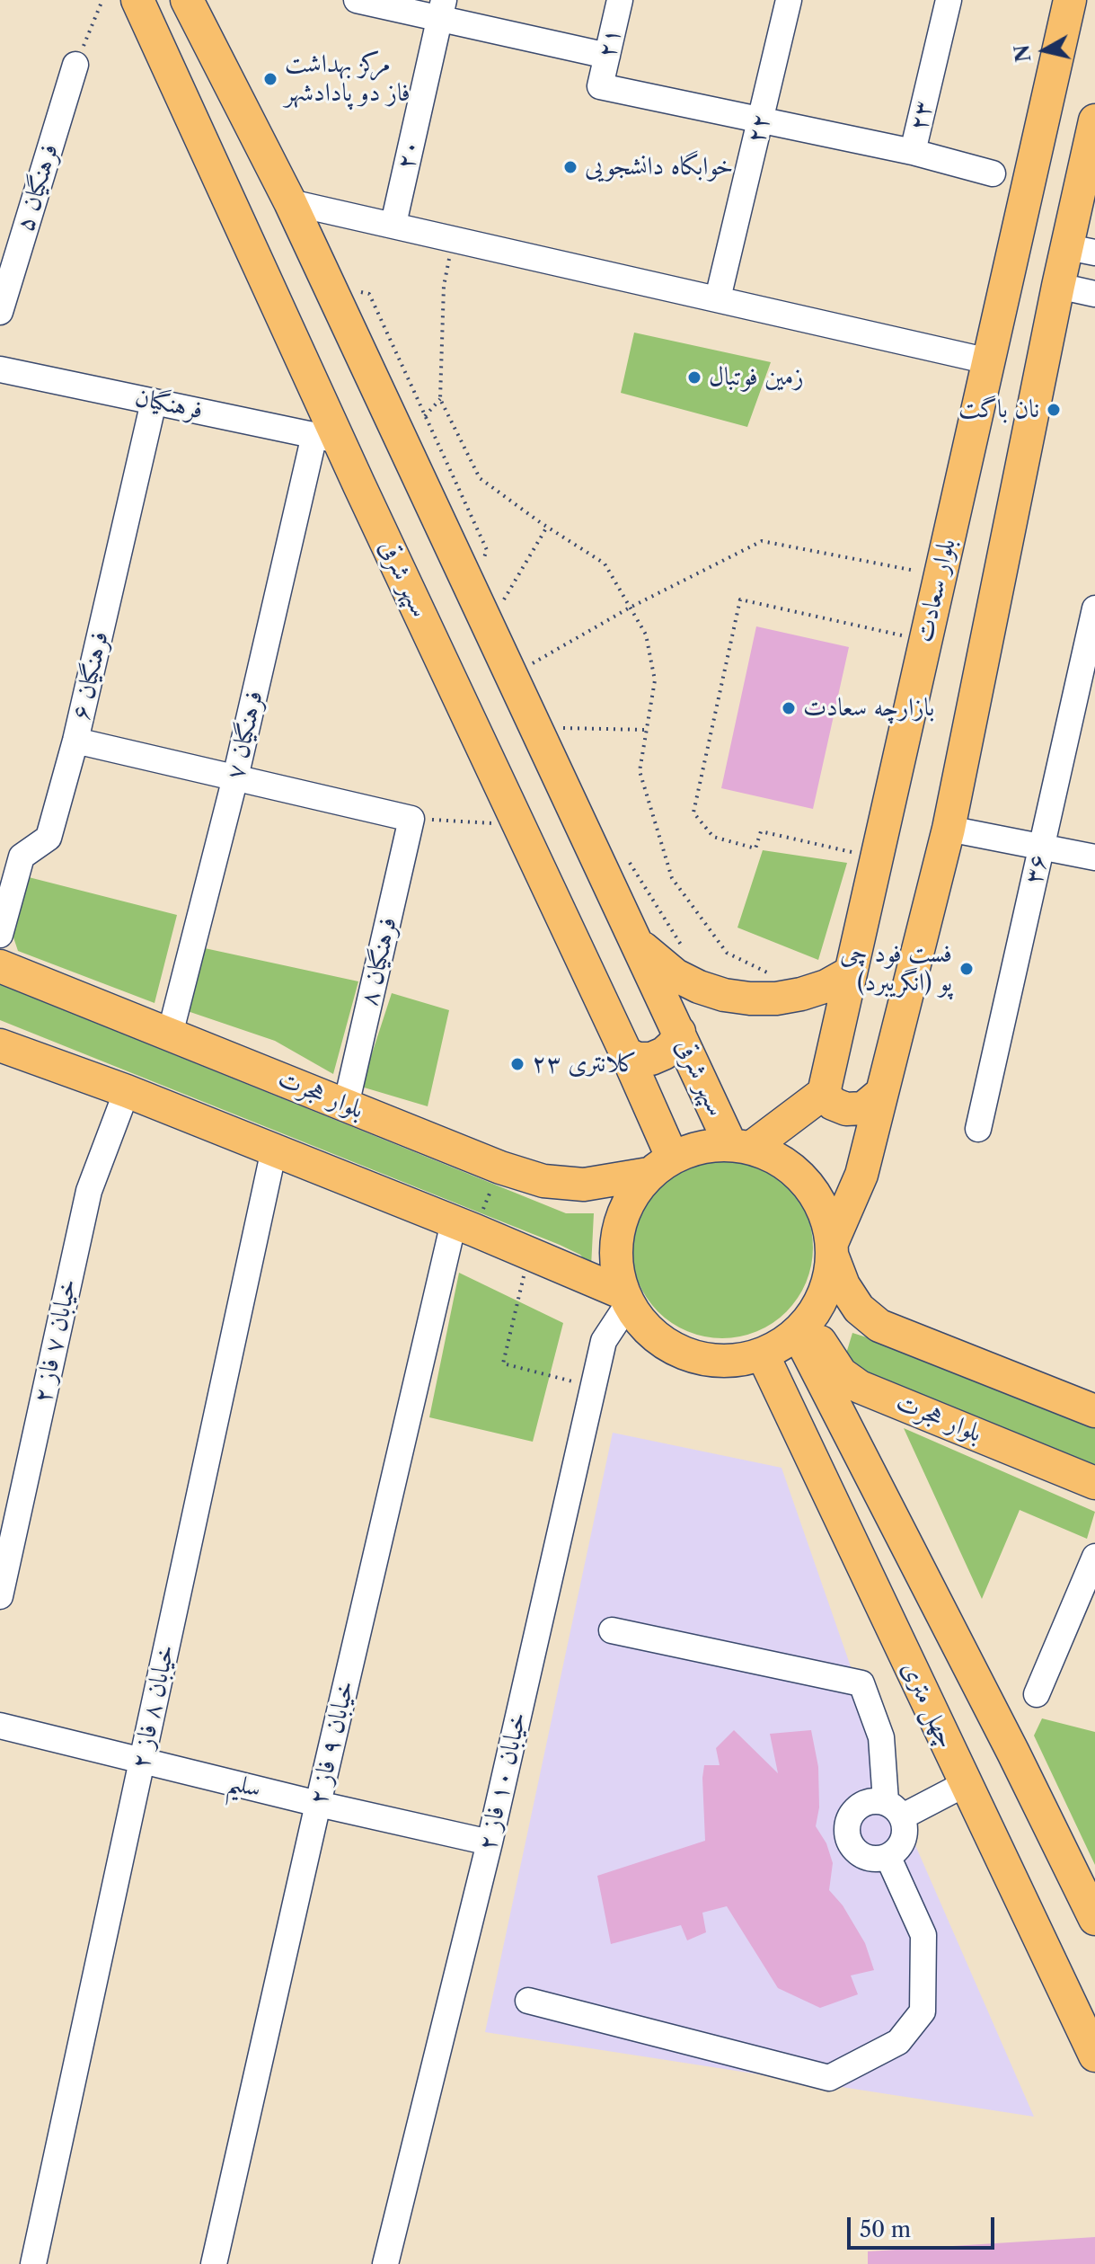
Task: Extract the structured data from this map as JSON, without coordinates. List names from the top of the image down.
{
  "streets": {
    "main road": [
      "سپهر شرقی",
      "بلوار سعادت",
      "بلوار هجرت",
      "چهل متری"
    ],
    "street": [
      "۲۱",
      "۲۳",
      "۲۲",
      "۲۰",
      "فرهنگیان ۵",
      "فرهنگیان",
      "فرهنگیان ۶",
      "فرهنگیان ۷",
      "۳۶",
      "فرهنگیان ۸",
      "خیابان ۷ فاز ۲",
      "خیابان ۸ فاز ۲",
      "خیابان ۹ فاز ۲",
      "خیابان ۱۰ فاز ۲",
      "سلیم"
    ]
  },
  "crossings": [
    ["۲۱", "۲۲"],
    ["فرهنگیان", "سپهر شرقی"],
    ["فرهنگیان", "فرهنگیان ۶"],
    ["فرهنگیان", "فرهنگیان ۷"],
    ["سپهر شرقی", "فرهنگیان ۷"],
    ["سپهر شرقی", "بلوار هجرت"],
    ["سپهر شرقی", "چهل متری"],
    ["سپهر شرقی", "خیابان ۱۰ فاز ۲"],
    ["فرهنگیان ۷", "بلوار هجرت"],
    ["فرهنگیان ۸", "بلوار هجرت"],
    ["بلوار هجرت", "چهل متری"],
    ["بلوار هجرت", "خیابان ۱۰ فاز ۲"],
    ["چهل متری", "خیابان ۱۰ فاز ۲"],
    ["خیابان ۸ فاز ۲", "سلیم"],
    ["خیابان ۹ فاز ۲", "سلیم"],
    ["خیابان ۱۰ فاز ۲", "سلیم"]
  ],
  "places": [
    "مرکز بهداشت فاز دو پادادشهر",
    "خوابگاه دانشجویی",
    "زمین فوتبال",
    "نان باگت",
    "بازارچه سعادت",
    "فست فود چی پو (انگریبرد)",
    "کلانتری ۲۳"
  ],
  "scale_bar": "50 m",
  "north": "left"
}
